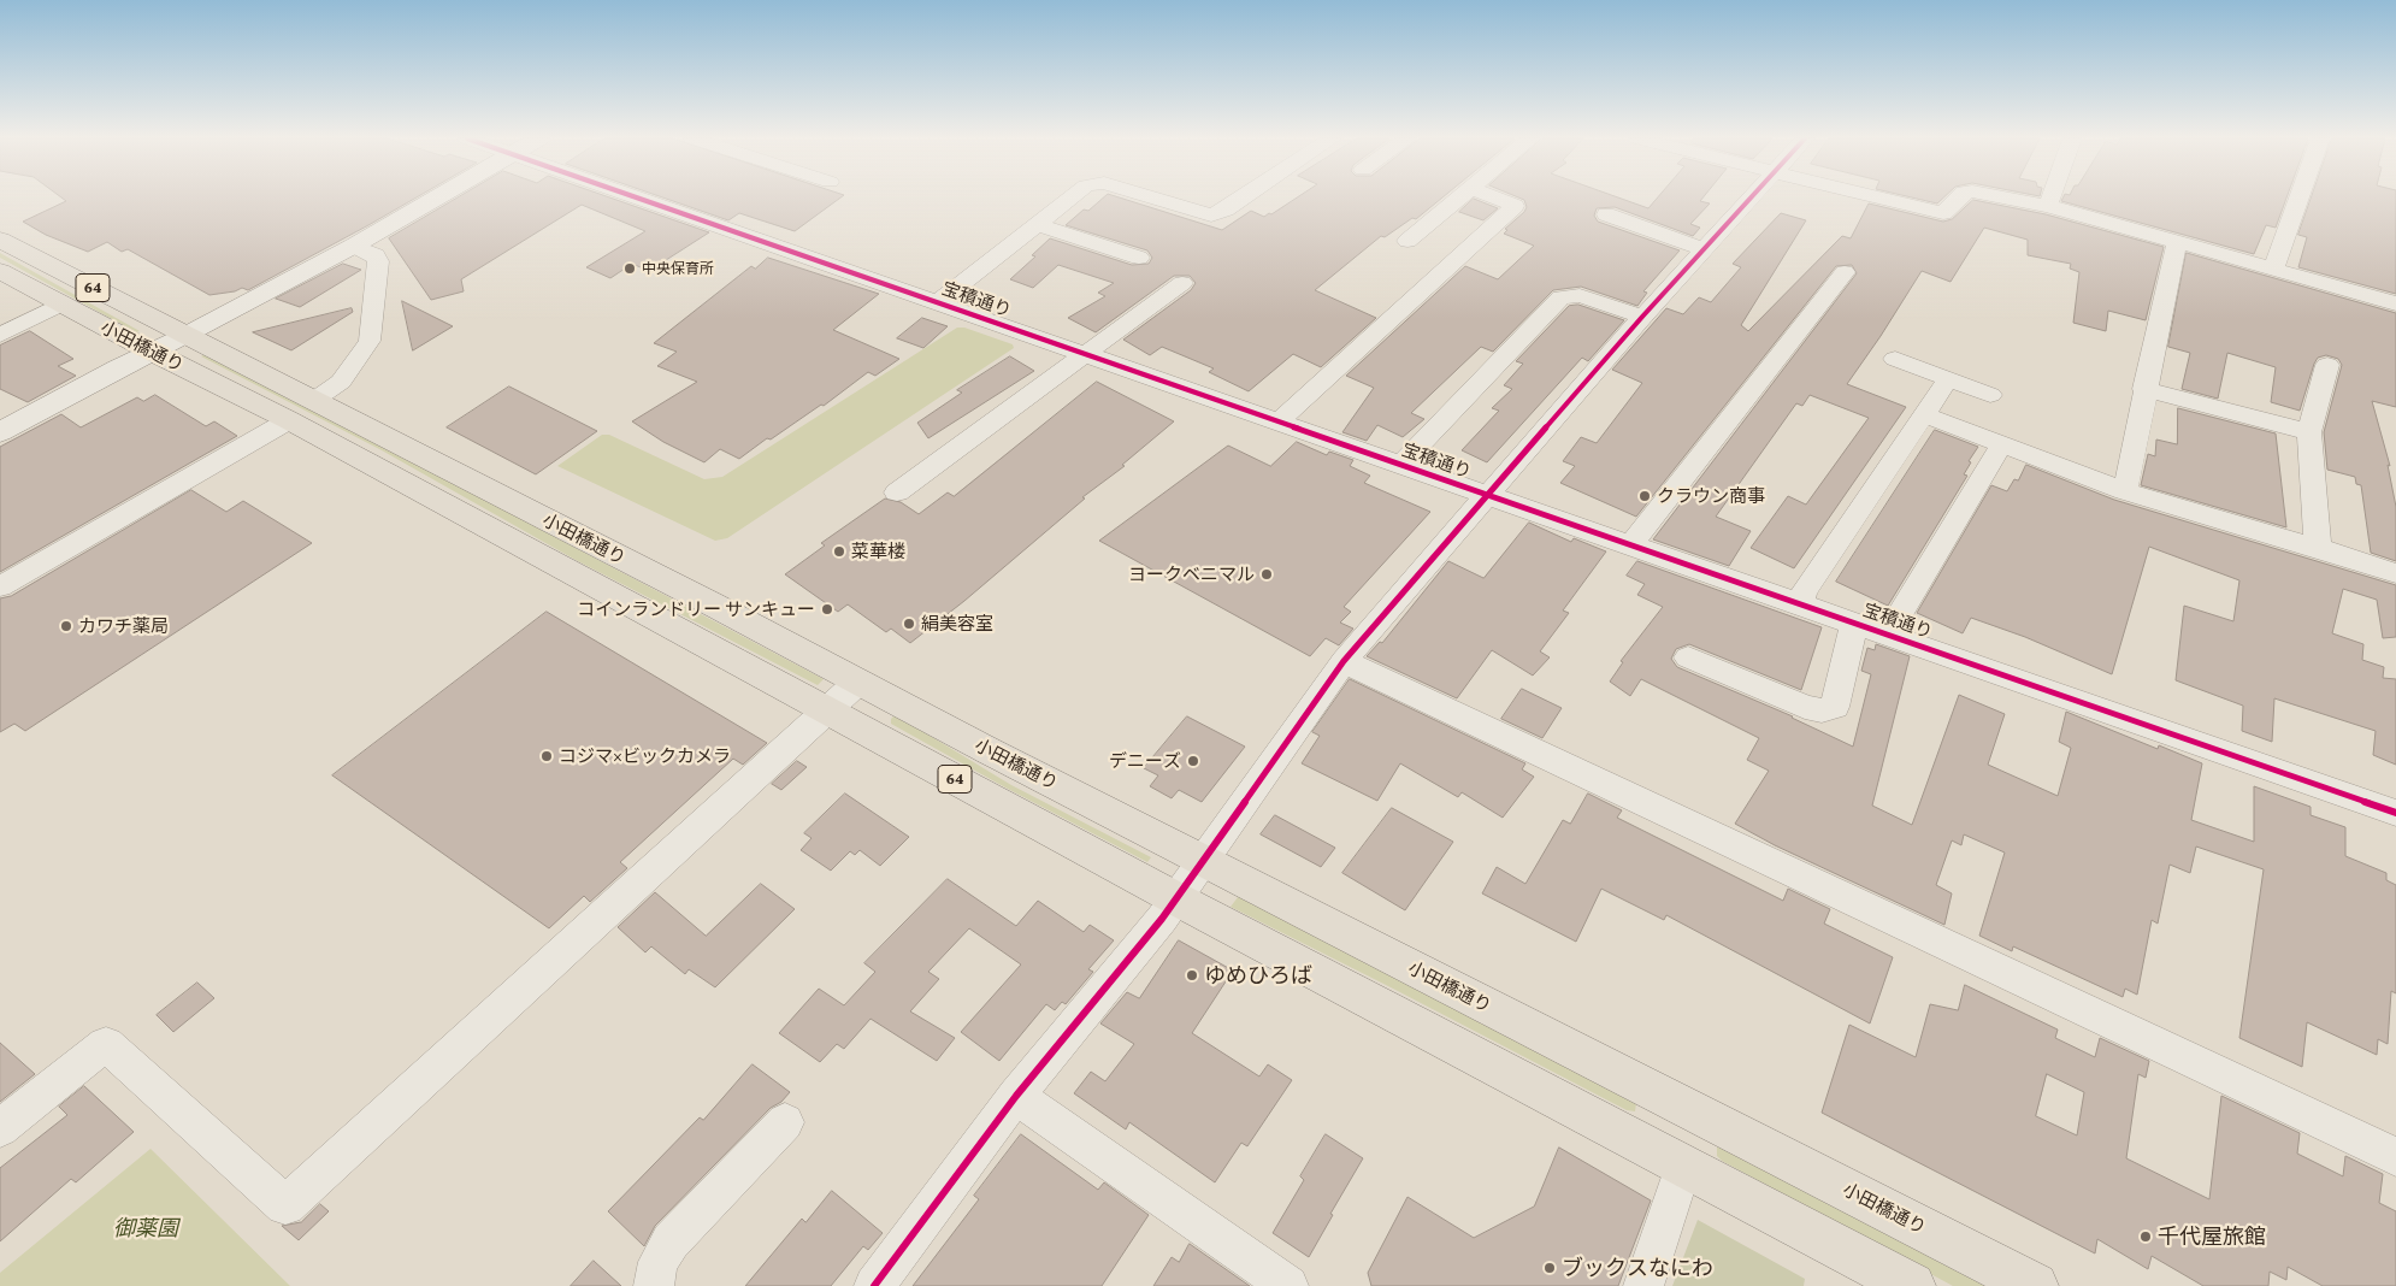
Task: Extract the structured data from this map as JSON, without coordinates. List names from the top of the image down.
{
  "streets": {
    "main road": ["64", "小田橋通り"],
    "street": ["宝積通り"]
  },
  "parks": ["御薬園"],
  "places": [
    "中央保育所",
    "クラウン商事",
    "菜華楼",
    "ヨークベニマル",
    "コインランドリー サンキュー",
    "絹美容室",
    "カワチ薬局",
    "コジマ×ビックカメラ",
    "デニーズ",
    "ゆめひろば",
    "千代屋旅館",
    "ブックスなにわ"
  ]
}
